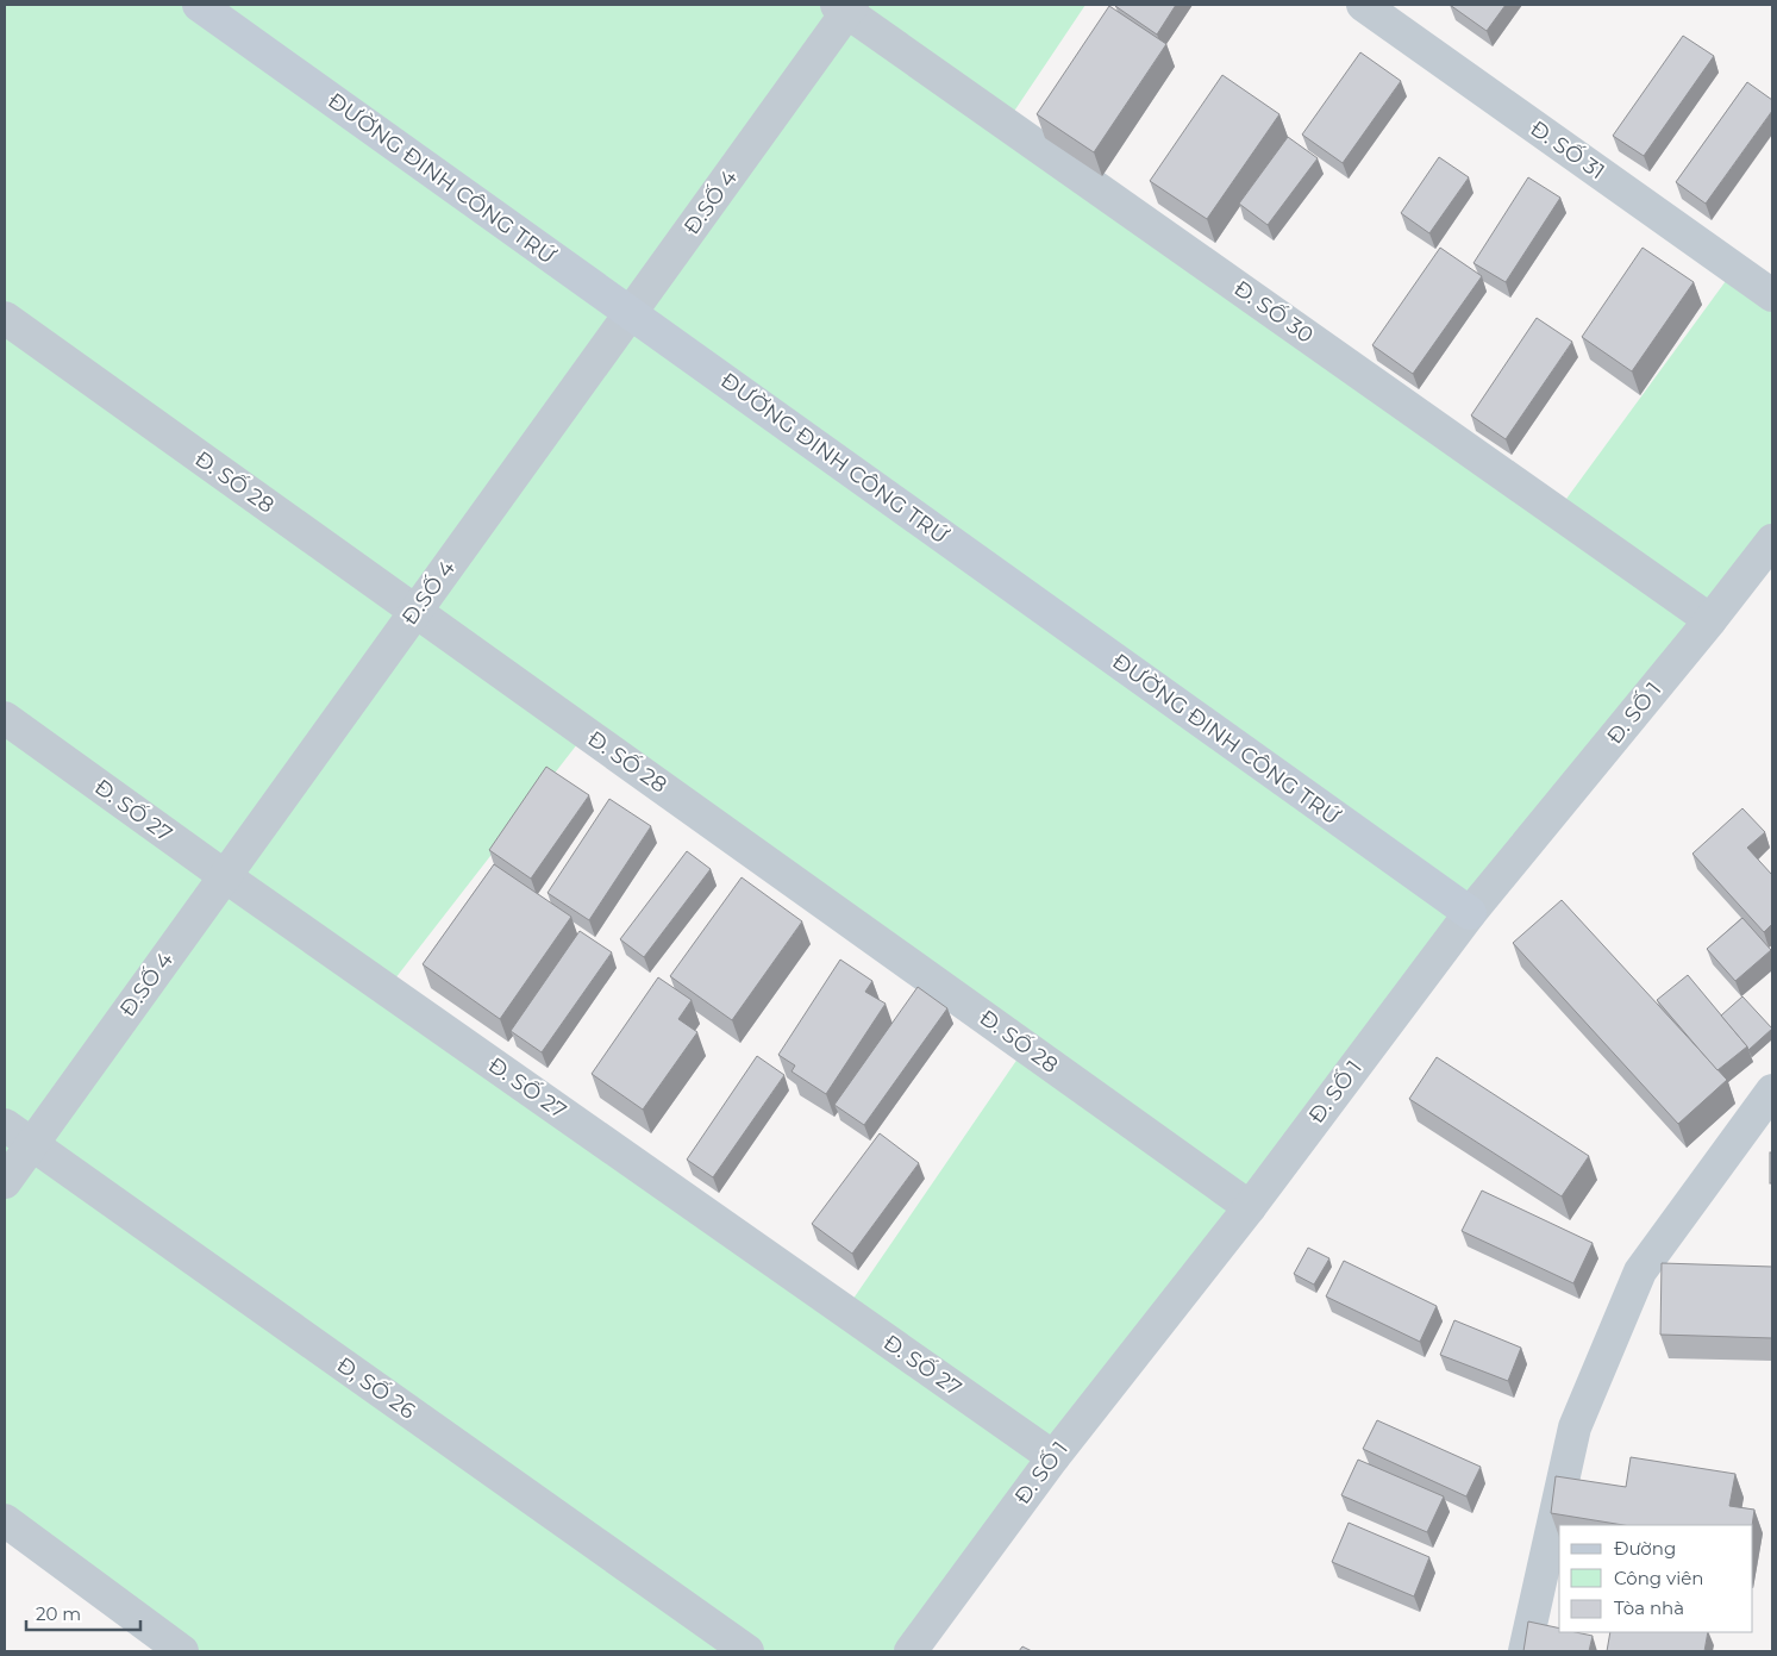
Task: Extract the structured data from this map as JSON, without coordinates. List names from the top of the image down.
{
  "streets": {
    "street": [
      "Đ. SỐ 31",
      "ĐƯỜNG ĐINH CÔNG TRỨ",
      "Đ.SỐ 4",
      "Đ. SỐ 30",
      "Đ. SỐ 28",
      "Đ. SỐ 1",
      "Đ. SỐ 27",
      "Đ, SỐ 26"
    ]
  },
  "crossings": [
    ["ĐƯỜNG ĐINH CÔNG TRỨ", "Đ.SỐ 4"],
    ["ĐƯỜNG ĐINH CÔNG TRỨ", "Đ. SỐ 1"],
    ["Đ.SỐ 4", "Đ. SỐ 30"],
    ["Đ.SỐ 4", "Đ. SỐ 28"],
    ["Đ.SỐ 4", "Đ. SỐ 27"],
    ["Đ.SỐ 4", "Đ, SỐ 26"],
    ["Đ. SỐ 30", "Đ. SỐ 1"],
    ["Đ. SỐ 28", "Đ. SỐ 1"],
    ["Đ. SỐ 1", "Đ. SỐ 27"]
  ],
  "legend": ["Đường", "Công viên", "Tòa nhà"],
  "scale_bar": "20 m"
}
